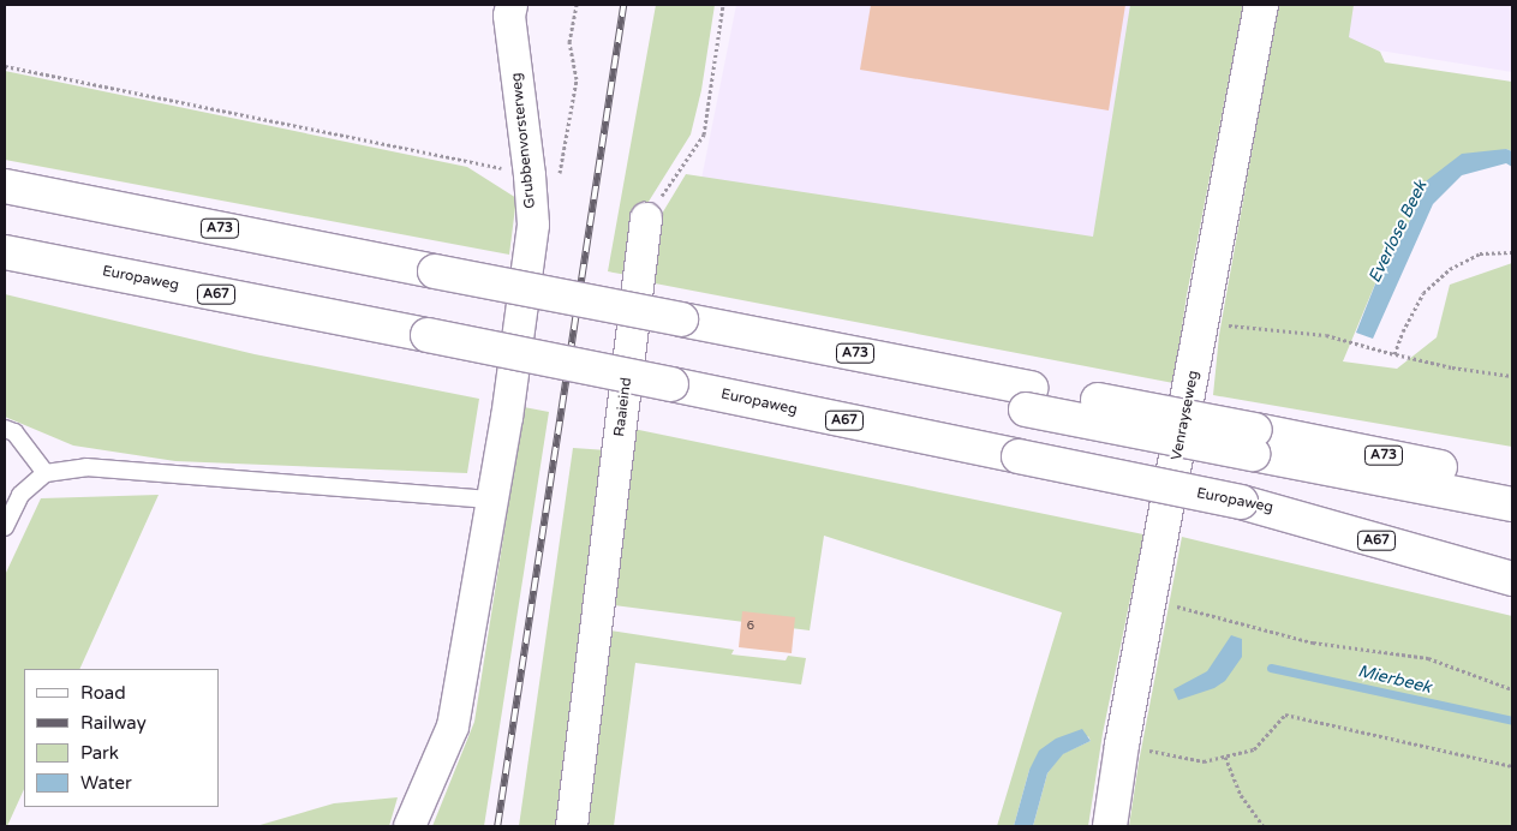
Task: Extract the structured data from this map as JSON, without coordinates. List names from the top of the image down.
{
  "streets": {
    "main road": [
      "A73",
      "Europaweg",
      "A67",
      "Venrayseweg"
    ],
    "street": ["Grubbenvorsterweg", "Raaieind"]
  },
  "crossings": [
    ["Europaweg", "A67"]
  ],
  "water": ["Everlose Beek", "Mierbeek"],
  "house_numbers": ["6"],
  "legend": [
    "Road",
    "Railway",
    "Park",
    "Water"
  ]
}
